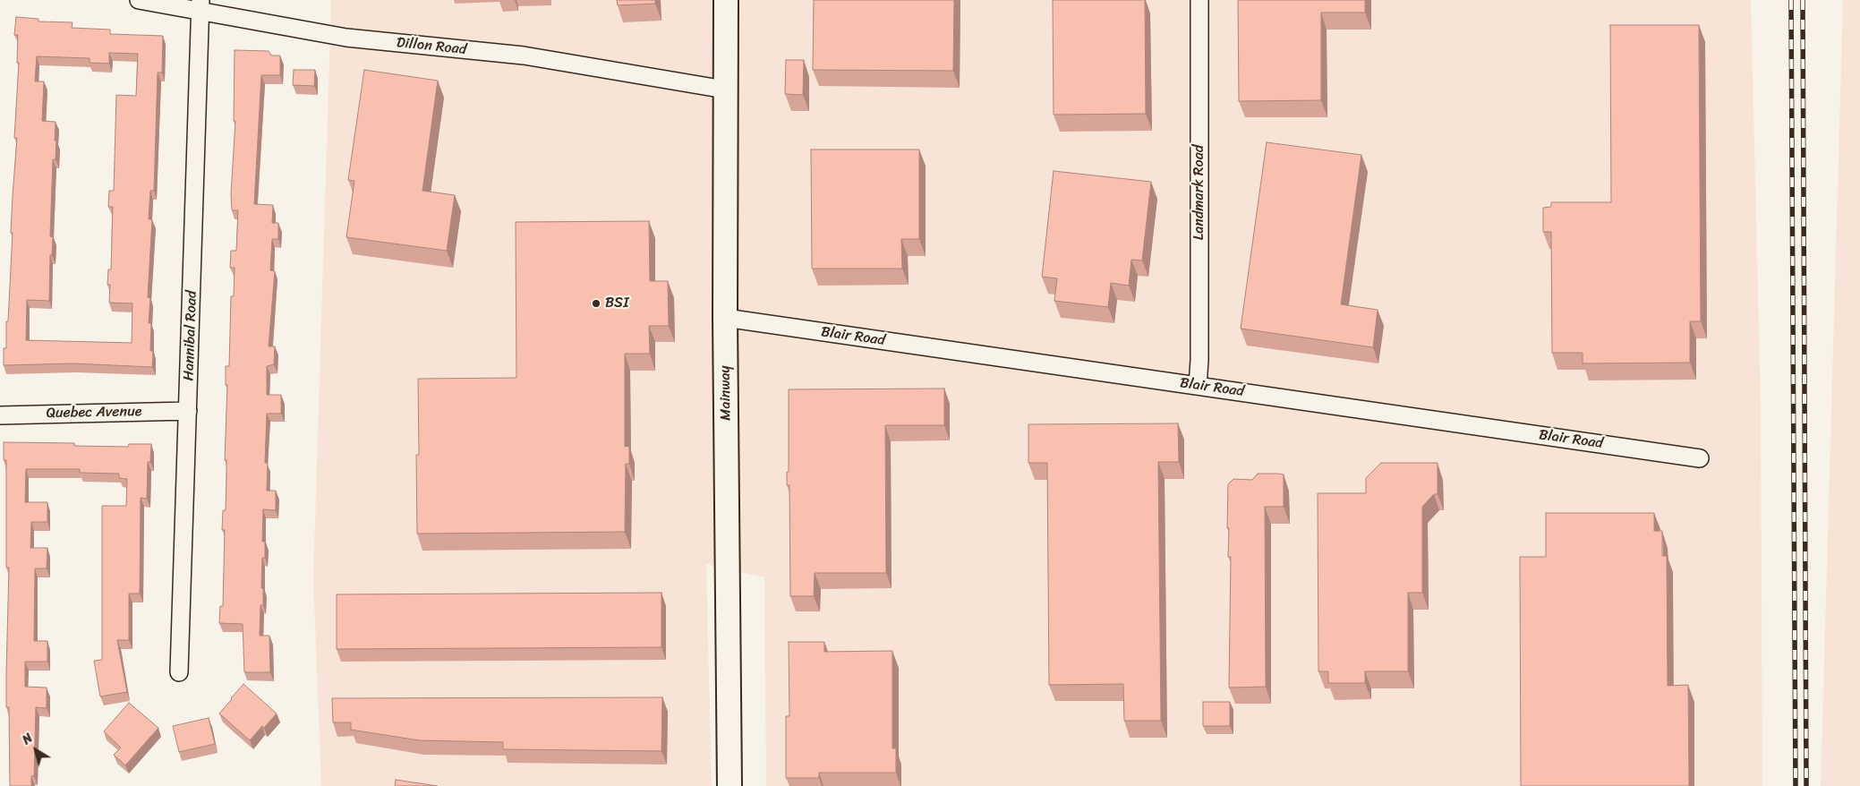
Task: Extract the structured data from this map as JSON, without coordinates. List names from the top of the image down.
{
  "streets": {
    "street": [
      "Dillon Road",
      "Landmark Road",
      "Hannibal Road",
      "Blair Road",
      "Mainway",
      "Quebec Avenue"
    ]
  },
  "crossings": [
    ["Dillon Road", "Hannibal Road"],
    ["Dillon Road", "Mainway"],
    ["Landmark Road", "Blair Road"],
    ["Hannibal Road", "Quebec Avenue"],
    ["Blair Road", "Mainway"]
  ],
  "places": ["BSI"],
  "north": "top left"
}
